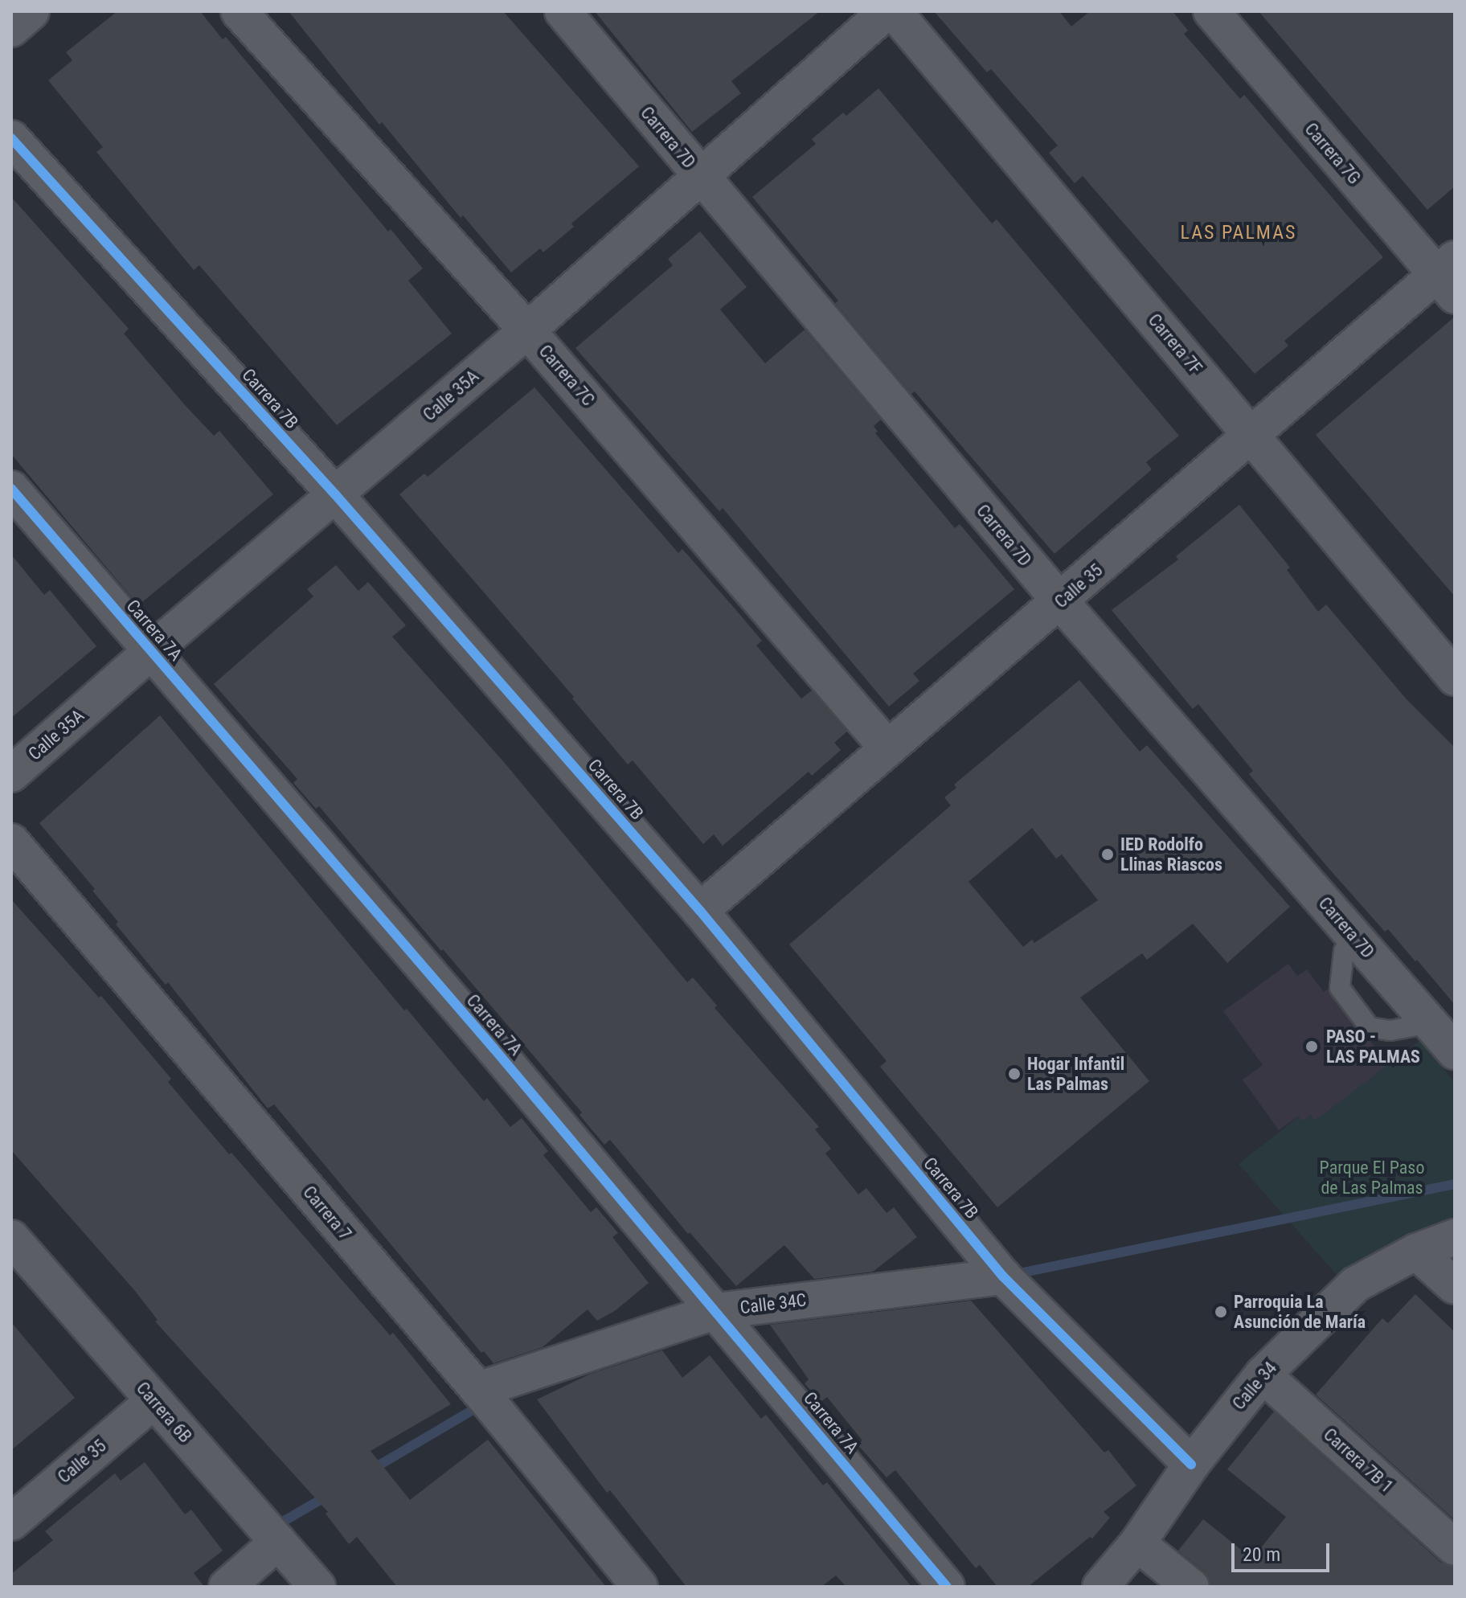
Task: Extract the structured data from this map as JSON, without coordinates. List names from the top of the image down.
{
  "streets": {
    "street": [
      "Carrera 7D",
      "Carrera 7G",
      "Carrera 7F",
      "Carrera 7C",
      "Calle 35A",
      "Carrera 7B",
      "Calle 35",
      "Carrera 7A",
      "Carrera 7",
      "Calle 34C",
      "Calle 34",
      "Carrera 6B",
      "Carrera 7B 1"
    ]
  },
  "crossings": [
    ["Carrera 7D", "Calle 35A"],
    ["Carrera 7D", "Calle 35"],
    ["Carrera 7G", "Calle 35"],
    ["Carrera 7F", "Calle 35"],
    ["Carrera 7C", "Calle 35A"],
    ["Carrera 7C", "Calle 35"],
    ["Calle 35A", "Carrera 7B"],
    ["Calle 35A", "Carrera 7A"],
    ["Carrera 7B", "Calle 35"],
    ["Carrera 7B", "Calle 34C"],
    ["Carrera 7B", "Calle 34"],
    ["Calle 35", "Carrera 6B"],
    ["Carrera 7A", "Calle 34C"],
    ["Carrera 7", "Calle 34C"],
    ["Calle 34", "Carrera 7B 1"]
  ],
  "districts": ["LAS PALMAS"],
  "parks": ["Parque El Paso de Las Palmas"],
  "places": [
    "IED Rodolfo Llinas Riascos",
    "PASO - LAS PALMAS",
    "Hogar Infantil Las Palmas",
    "Parroquia La Asunción de María"
  ],
  "scale_bar": "20 m"
}
